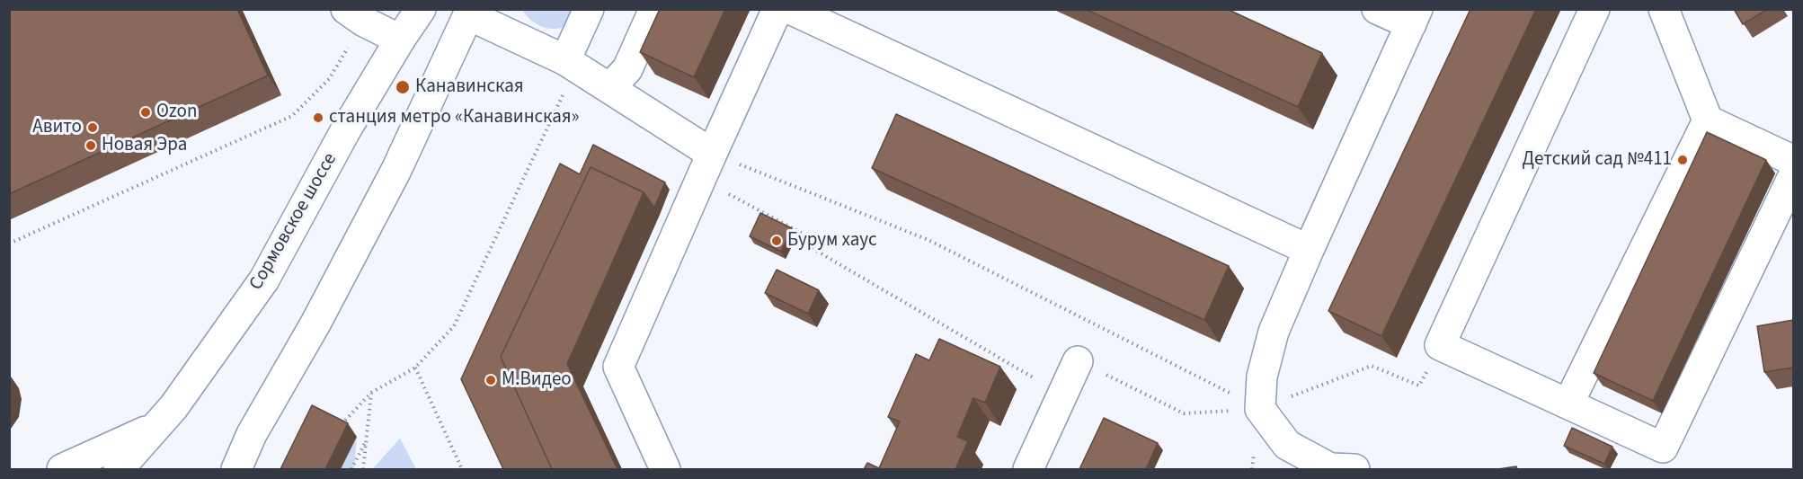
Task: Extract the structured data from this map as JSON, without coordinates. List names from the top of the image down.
{
  "streets": {
    "main road": ["Сормовское шоссе"]
  },
  "places": [
    "Канавинская",
    "Ozon",
    "станция метро «Канавинская»",
    "Авито",
    "Новая Эра",
    "Детский сад №411",
    "Бурум хаус",
    "М.Видео"
  ]
}
